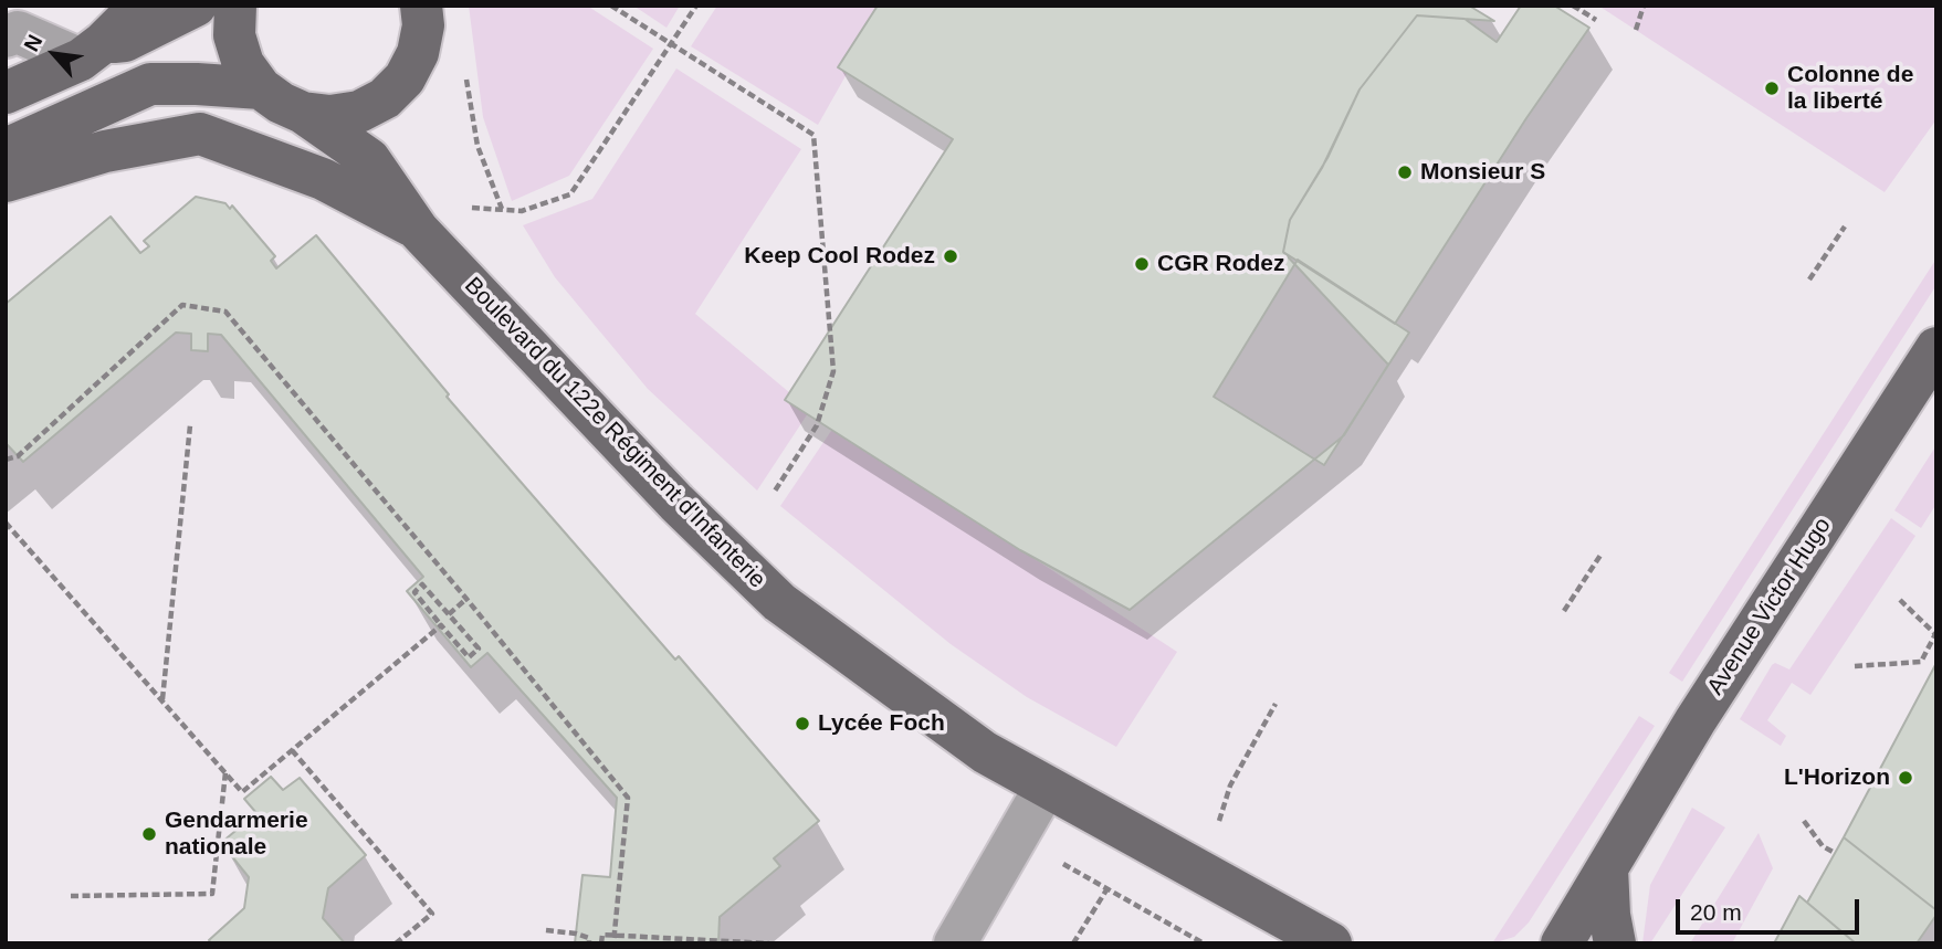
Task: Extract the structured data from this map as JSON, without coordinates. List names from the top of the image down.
{
  "streets": {
    "main road": ["Boulevard du 122e Régiment d'Infanterie", "Avenue Victor Hugo"]
  },
  "places": [
    "Colonne de la liberté",
    "Monsieur S",
    "Keep Cool Rodez",
    "CGR Rodez",
    "Lycée Foch",
    "L'Horizon",
    "Gendarmerie nationale"
  ],
  "scale_bar": "20 m",
  "north": "top left"
}
